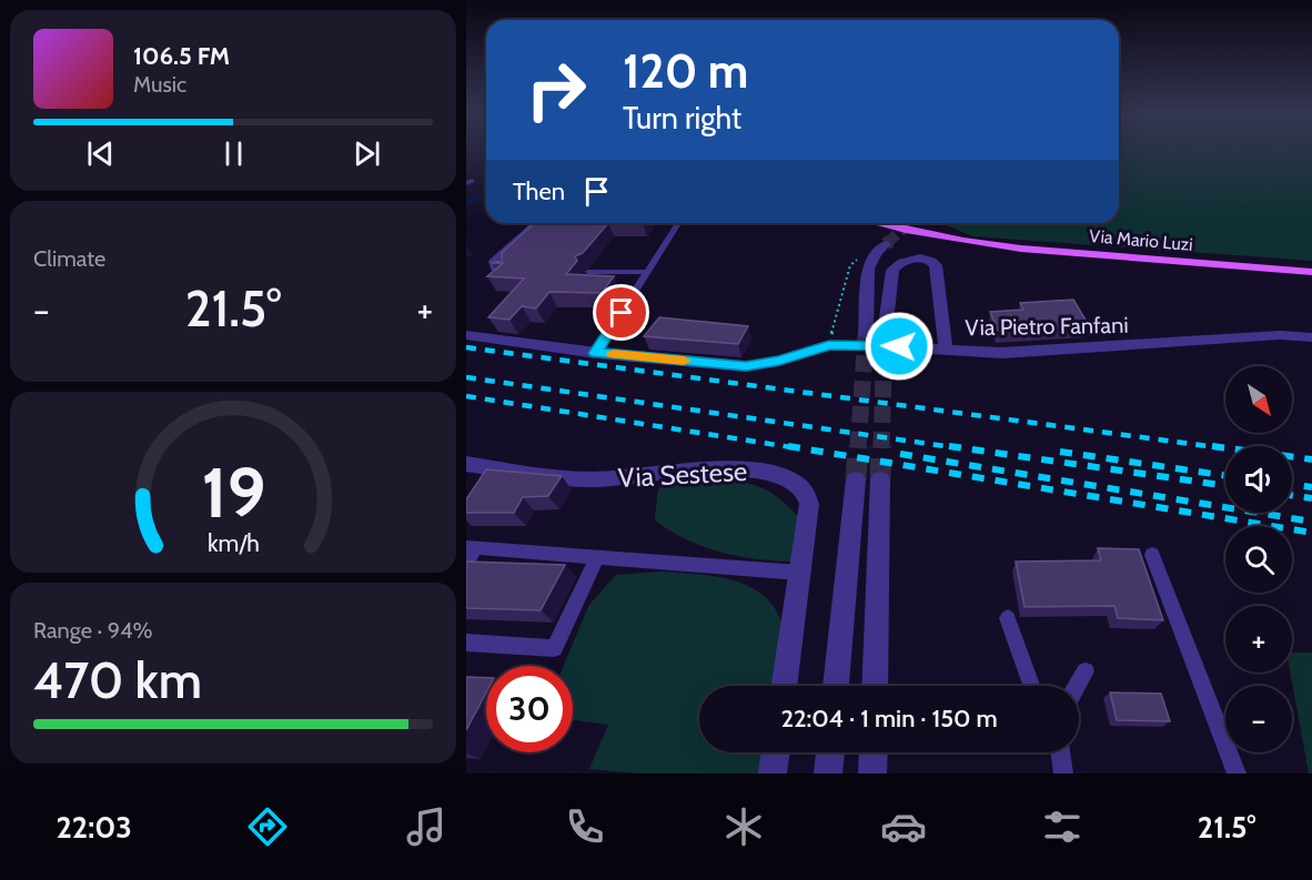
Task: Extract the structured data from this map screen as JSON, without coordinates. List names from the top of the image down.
{
  "streets": {
    "main road": ["Via Mario Luzi"],
    "street": ["Via Pietro Fanfani", "Via Sestese"]
  },
  "north": "bottom right",
  "page": {
    "turn": ["120 m", "Turn right"],
    "song": ["106.5 FM", "Music"],
    "then": "Then",
    "tile": [
      "Climate",
      ["Range · 94%", "470 km"]
    ],
    "heat": ["−", "21.5°", "+"],
    "map_buttons": ["+", "−"],
    "limit": "30",
    "trip": "22:04 · 1 min · 150 m",
    "tabs": ["22:03", "21.5°"],
    "gauge": ["19", "km/h"]
  }
}
